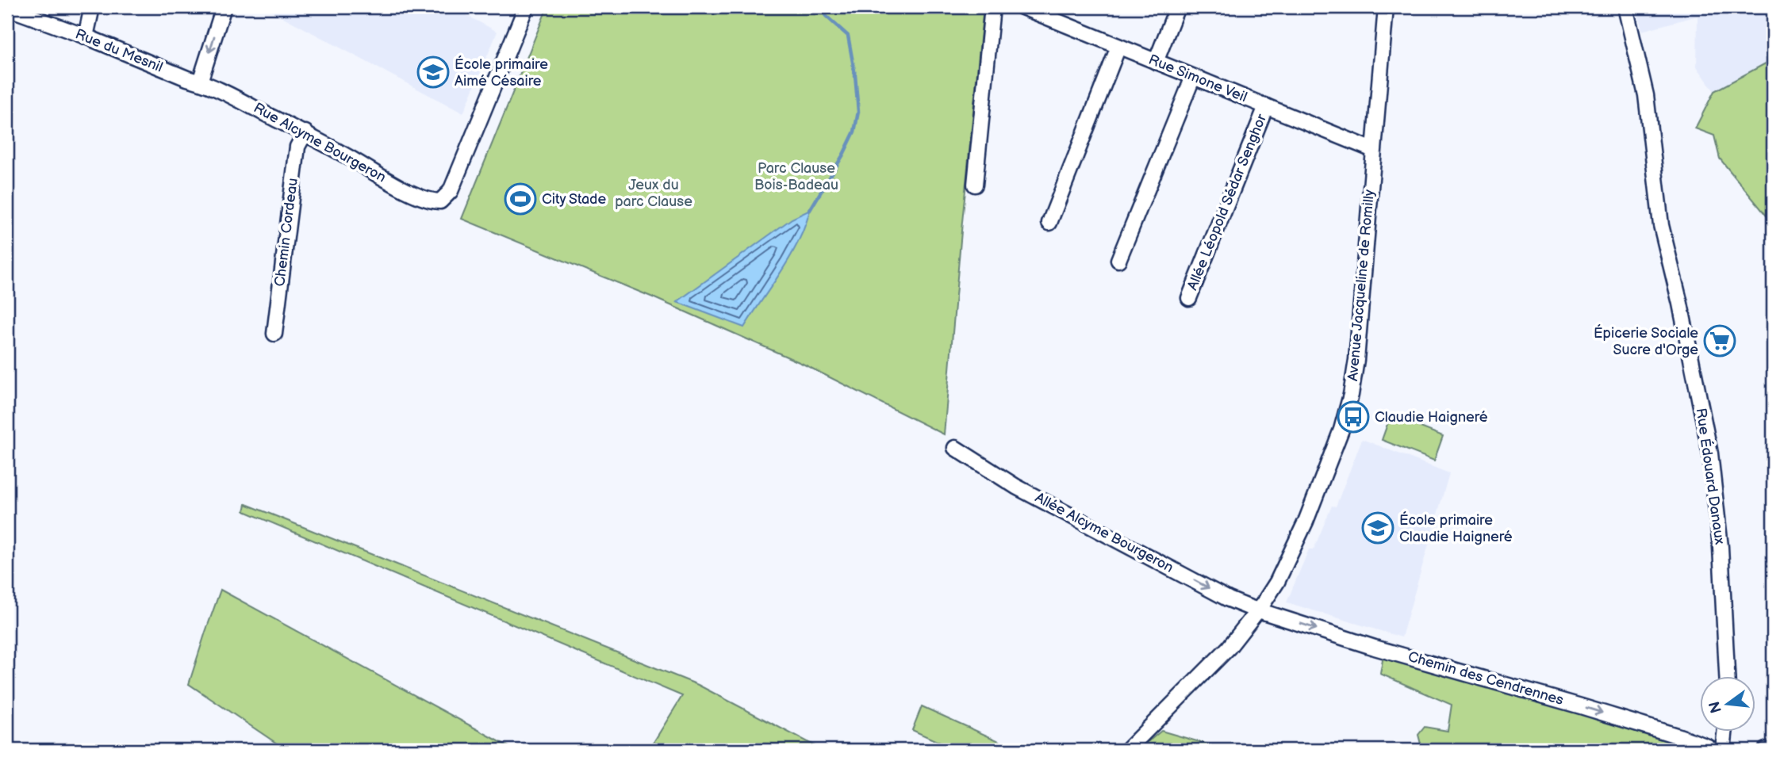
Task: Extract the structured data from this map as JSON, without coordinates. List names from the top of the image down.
{
  "streets": {
    "street": [
      "Rue du Mesnil",
      "Rue Simone Veil",
      "Rue Alcyme Bourgeron",
      "Allée Léopold Sédar Senghor",
      "Chemin Cordeau",
      "Avenue Jacqueline de Romilly",
      "Rue Édouard Danaux",
      "Allée Alcyme Bourgeron",
      "Chemin des Cendrennes"
    ]
  },
  "crossings": [
    ["Rue du Mesnil", "Rue Alcyme Bourgeron"],
    ["Rue Simone Veil", "Allée Léopold Sédar Senghor"],
    ["Rue Simone Veil", "Avenue Jacqueline de Romilly"],
    ["Rue Alcyme Bourgeron", "Chemin Cordeau"],
    ["Avenue Jacqueline de Romilly", "Allée Alcyme Bourgeron"],
    ["Avenue Jacqueline de Romilly", "Chemin des Cendrennes"],
    ["Allée Alcyme Bourgeron", "Chemin des Cendrennes"]
  ],
  "one_way": ["Allée Alcyme Bourgeron", "Chemin des Cendrennes"],
  "parks": ["Parc Clause Bois-Badeau", "Jeux du parc Clause"],
  "places": {
    "school or university": ["École primaire Aimé Césaire", "École primaire Claudie Haigneré"],
    "sports": ["City Stade"],
    "supermarket": ["Épicerie Sociale Sucre d'Orge"],
    "bus stop": ["Claudie Haigneré"]
  },
  "north": "left"
}
